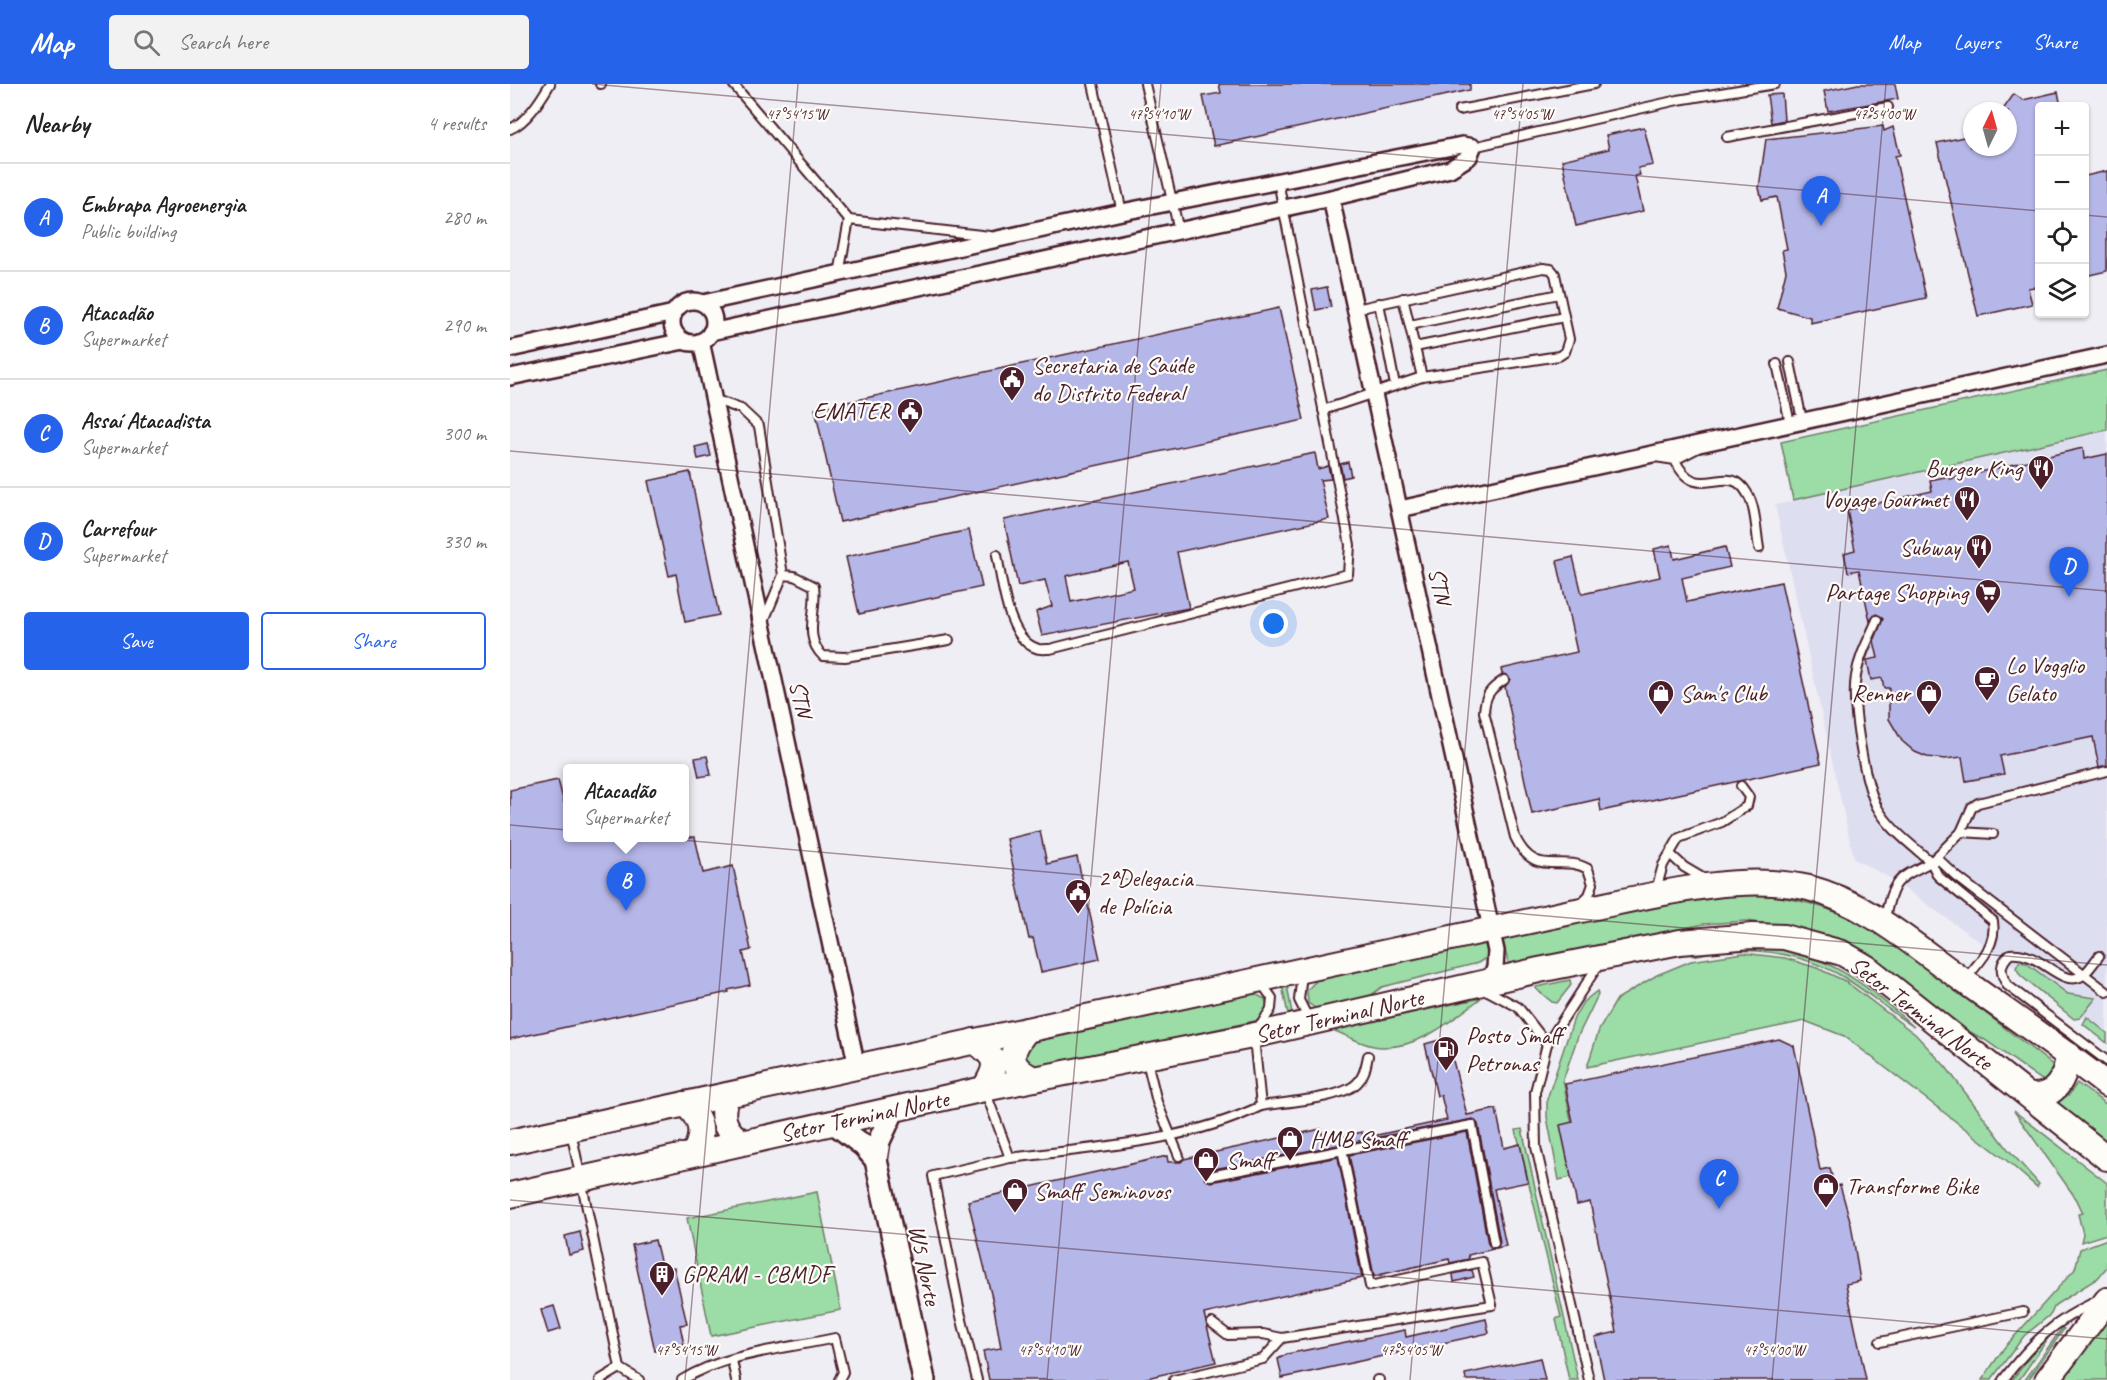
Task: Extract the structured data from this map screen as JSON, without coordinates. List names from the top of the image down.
{
  "streets": {
    "main road": ["Setor Terminal Norte", "W5 Norte"],
    "street": ["STN"]
  },
  "crossings": [
    ["STN", "Setor Terminal Norte"],
    ["Setor Terminal Norte", "W5 Norte"]
  ],
  "places": {
    "public building": ["Secretaria de Saúde do Distrito Federal", "EMATER", "2ªDelegacia de Polícia"],
    "restaurant": ["Burger King", "Voyage Gourmet", "Subway"],
    "supermarket": ["Partage Shopping"],
    "cafe": ["Lo Vogglio Gelato"],
    "shop": [
      "Sam's Club",
      "Renner",
      "HMB Smaff",
      "Smaff",
      "Transforme Bike",
      "Smaff Seminovos"
    ],
    "fuel station": ["Posto Smaff Petronas"],
    "building": ["GPRAM - CBMDF"]
  },
  "north": "top",
  "page": {
    "header": "Map",
    "search": "Search here",
    "nav": ["Map", "Layers", "Share"],
    "heading": ["Nearby", "4 results"],
    "map_buttons": ["+", "−"],
    "list": [
      {
        "mark": "A",
        "name": "Embrapa Agroenergia",
        "note": "Public building",
        "value": "280 m"
      },
      {
        "mark": "B",
        "name": "Atacadão",
        "note": "Supermarket",
        "value": "290 m"
      },
      {
        "mark": "C",
        "name": "Assaí Atacadista",
        "note": "Supermarket",
        "value": "300 m"
      },
      {
        "mark": "D",
        "name": "Carrefour",
        "note": "Supermarket",
        "value": "330 m"
      }
    ],
    "pins": [
      "A",
      "D",
      "B",
      "C"
    ],
    "buttons": ["Save", "Share"],
    "popup": ["Atacadão", "Supermarket"]
  },
  "coordinates": [
    "47°54'15\"W",
    "47°54'10\"W",
    "47°54'05\"W",
    "47°54'00\"W"
  ]
}
